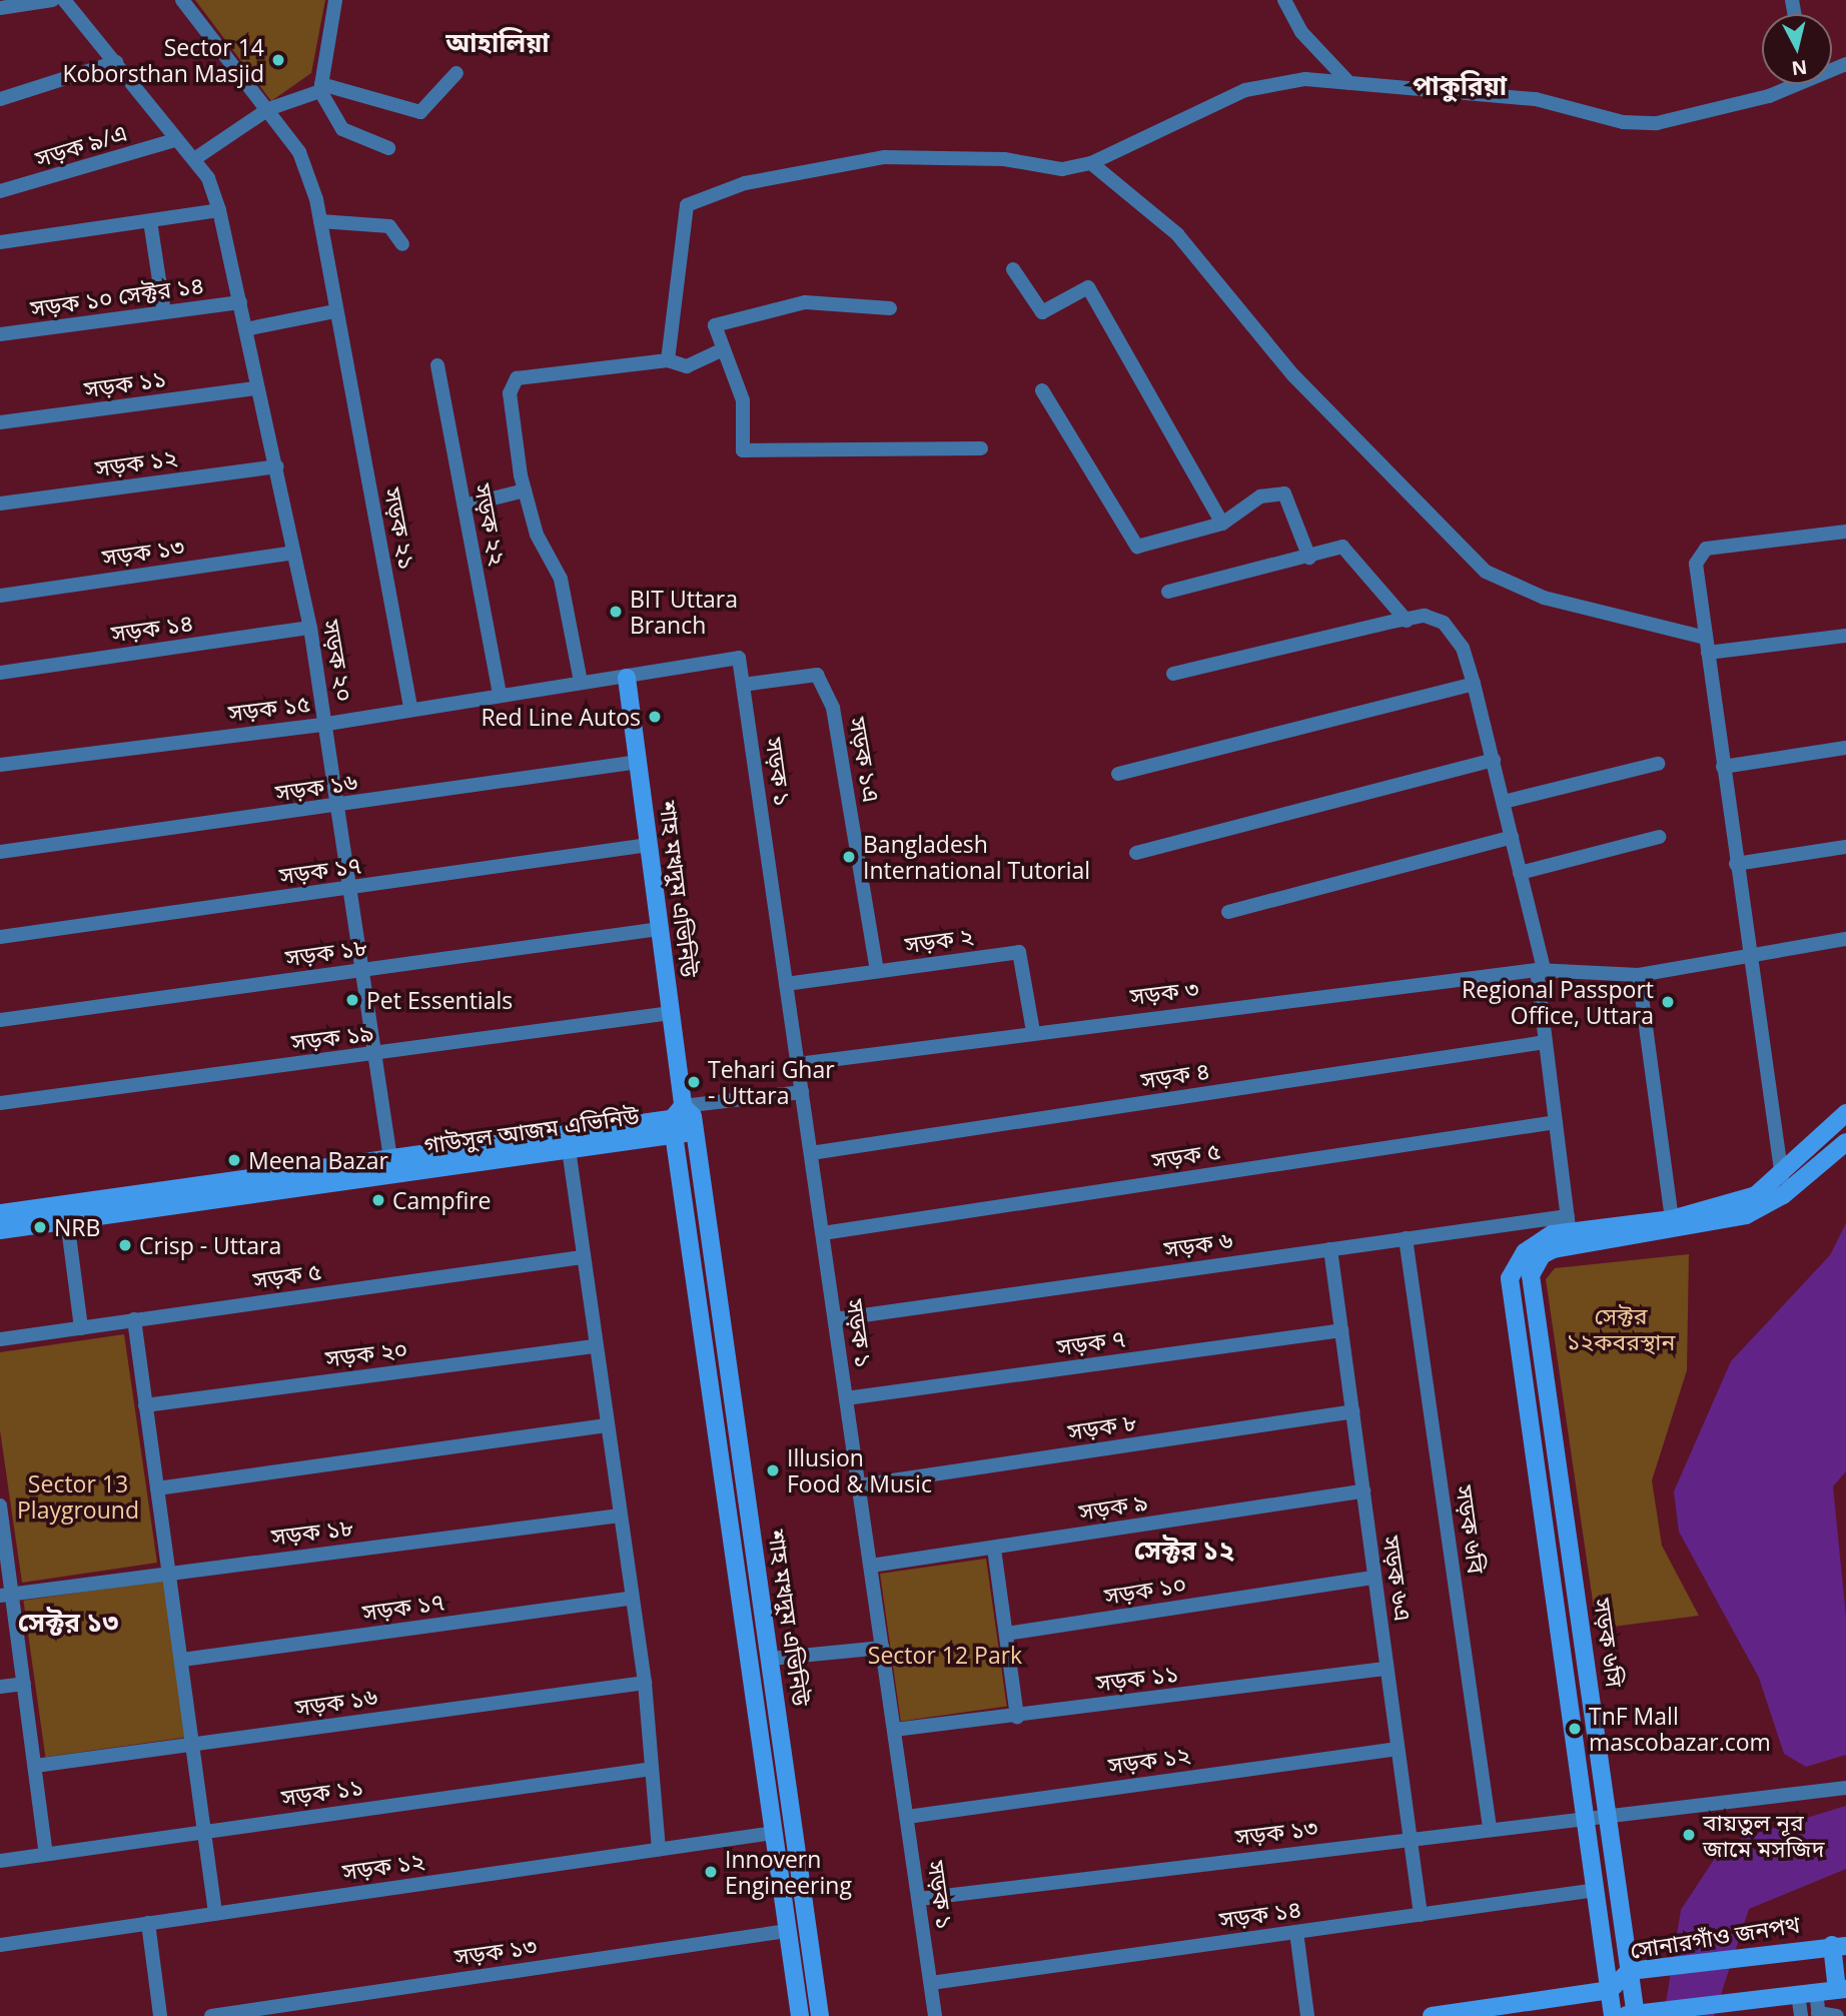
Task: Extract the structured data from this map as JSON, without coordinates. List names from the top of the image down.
{
  "streets": {
    "street": [
      "সড়ক ৯/এ",
      "সড়ক ১০ সেক্টর ১৪",
      "সড়ক ১১",
      "সড়ক ১২",
      "সড়ক ২২",
      "সড়ক ২১",
      "সড়ক ১৩",
      "সড়ক ১৪",
      "সড়ক ২০",
      "সড়ক ১৫",
      "সড়ক ১এ",
      "সড়ক ১",
      "সড়ক ১৬",
      "সড়ক ১৭",
      "শাহ মখদুম এভিনিউ",
      "সড়ক ২",
      "সড়ক ১৮",
      "সড়ক ৩",
      "সড়ক ১৯",
      "সড়ক ৪",
      "গাউসুল আজম এভিনিউ",
      "সড়ক ৫",
      "সড়ক ৬",
      "সড়ক ৭",
      "সড়ক ৮",
      "সড়ক ৯",
      "সড়ক ৬বি",
      "সড়ক ৬এ",
      "সড়ক ১০",
      "সড়ক ৬সি",
      "সোনারগাঁও জনপথ"
    ]
  },
  "crossings": [
    ["সড়ক ৯/এ", "সড়ক ২০"],
    ["সড়ক ১০ সেক্টর ১৪", "সড়ক ২০"],
    ["সড়ক ১১", "সড়ক ২০"],
    ["সড়ক ১১", "সড়ক ১"],
    ["সড়ক ১১", "সড়ক ৬এ"],
    ["সড়ক ১২", "সড়ক ২০"],
    ["সড়ক ১২", "সড়ক ১"],
    ["সড়ক ১২", "শাহ মখদুম এভিনিউ"],
    ["সড়ক ১২", "সড়ক ৬এ"],
    ["সড়ক ২২", "সড়ক ১৫"],
    ["সড়ক ২১", "সড়ক ১৫"],
    ["সড়ক ১৩", "সড়ক ২০"],
    ["সড়ক ১৩", "সড়ক ১"],
    ["সড়ক ১৩", "শাহ মখদুম এভিনিউ"],
    ["সড়ক ১৩", "সড়ক ৬বি"],
    ["সড়ক ১৩", "সড়ক ৬এ"],
    ["সড়ক ১৩", "সড়ক ৬সি"],
    ["সড়ক ১৪", "সড়ক ২০"],
    ["সড়ক ১৪", "সড়ক ১"],
    ["সড়ক ১৪", "সড়ক ৬এ"],
    ["সড়ক ১৪", "সড়ক ৬সি"],
    ["সড়ক ২০", "সড়ক ১৫"],
    ["সড়ক ২০", "সড়ক ১৬"],
    ["সড়ক ২০", "সড়ক ১৭"],
    ["সড়ক ২০", "সড়ক ১৮"],
    ["সড়ক ২০", "সড়ক ১৯"],
    ["সড়ক ২০", "গাউসুল আজম এভিনিউ"],
    ["সড়ক ১৫", "সড়ক ১"],
    ["সড়ক ১৫", "শাহ মখদুম এভিনিউ"],
    ["সড়ক ১এ", "সড়ক ১"],
    ["সড়ক ১এ", "সড়ক ২"],
    ["সড়ক ১", "সড়ক ২"],
    ["সড়ক ১", "সড়ক ৩"],
    ["সড়ক ১", "সড়ক ৪"],
    ["সড়ক ১", "সড়ক ৫"],
    ["সড়ক ১", "সড়ক ৬"],
    ["সড়ক ১", "সড়ক ৭"],
    ["সড়ক ১", "সড়ক ৮"],
    ["সড়ক ১", "সড়ক ৯"],
    ["সড়ক ১৬", "শাহ মখদুম এভিনিউ"],
    ["সড়ক ১৭", "শাহ মখদুম এভিনিউ"],
    ["শাহ মখদুম এভিনিউ", "সড়ক ১৮"],
    ["শাহ মখদুম এভিনিউ", "সড়ক ১৯"],
    ["শাহ মখদুম এভিনিউ", "গাউসুল আজম এভিনিউ"],
    ["সড়ক ২", "সড়ক ৩"],
    ["সড়ক ৬", "সড়ক ৬বি"],
    ["সড়ক ৬", "সড়ক ৬এ"],
    ["সড়ক ৭", "সড়ক ৬এ"],
    ["সড়ক ৮", "সড়ক ৬এ"],
    ["সড়ক ৯", "সড়ক ৬এ"],
    ["সড়ক ৬এ", "সড়ক ১০"],
    ["সড়ক ৬সি", "সোনারগাঁও জনপথ"]
  ],
  "districts": [
    "আহালিয়া",
    "পাকুরিয়া",
    "সেক্টর ১২",
    "সেক্টর ১৩"
  ],
  "parks": ["সেক্টর ১২কবরস্থান", "Sector 13 Playground", "Sector 12 Park"],
  "places": [
    "Sector 14 Koborsthan Masjid",
    "BIT Uttara Branch",
    "Red Line Autos",
    "Bangladesh International Tutorial",
    "Pet Essentials",
    "Regional Passport Office, Uttara",
    "Tehari Ghar - Uttara",
    "Meena Bazar",
    "Campfire",
    "NRB",
    "Crisp - Uttara",
    "Illusion Food & Music",
    "TnF Mall mascobazar.com",
    "বায়তুল নূর জামে মসজিদ",
    "Innovern Engineering"
  ],
  "north": "bottom"
}
